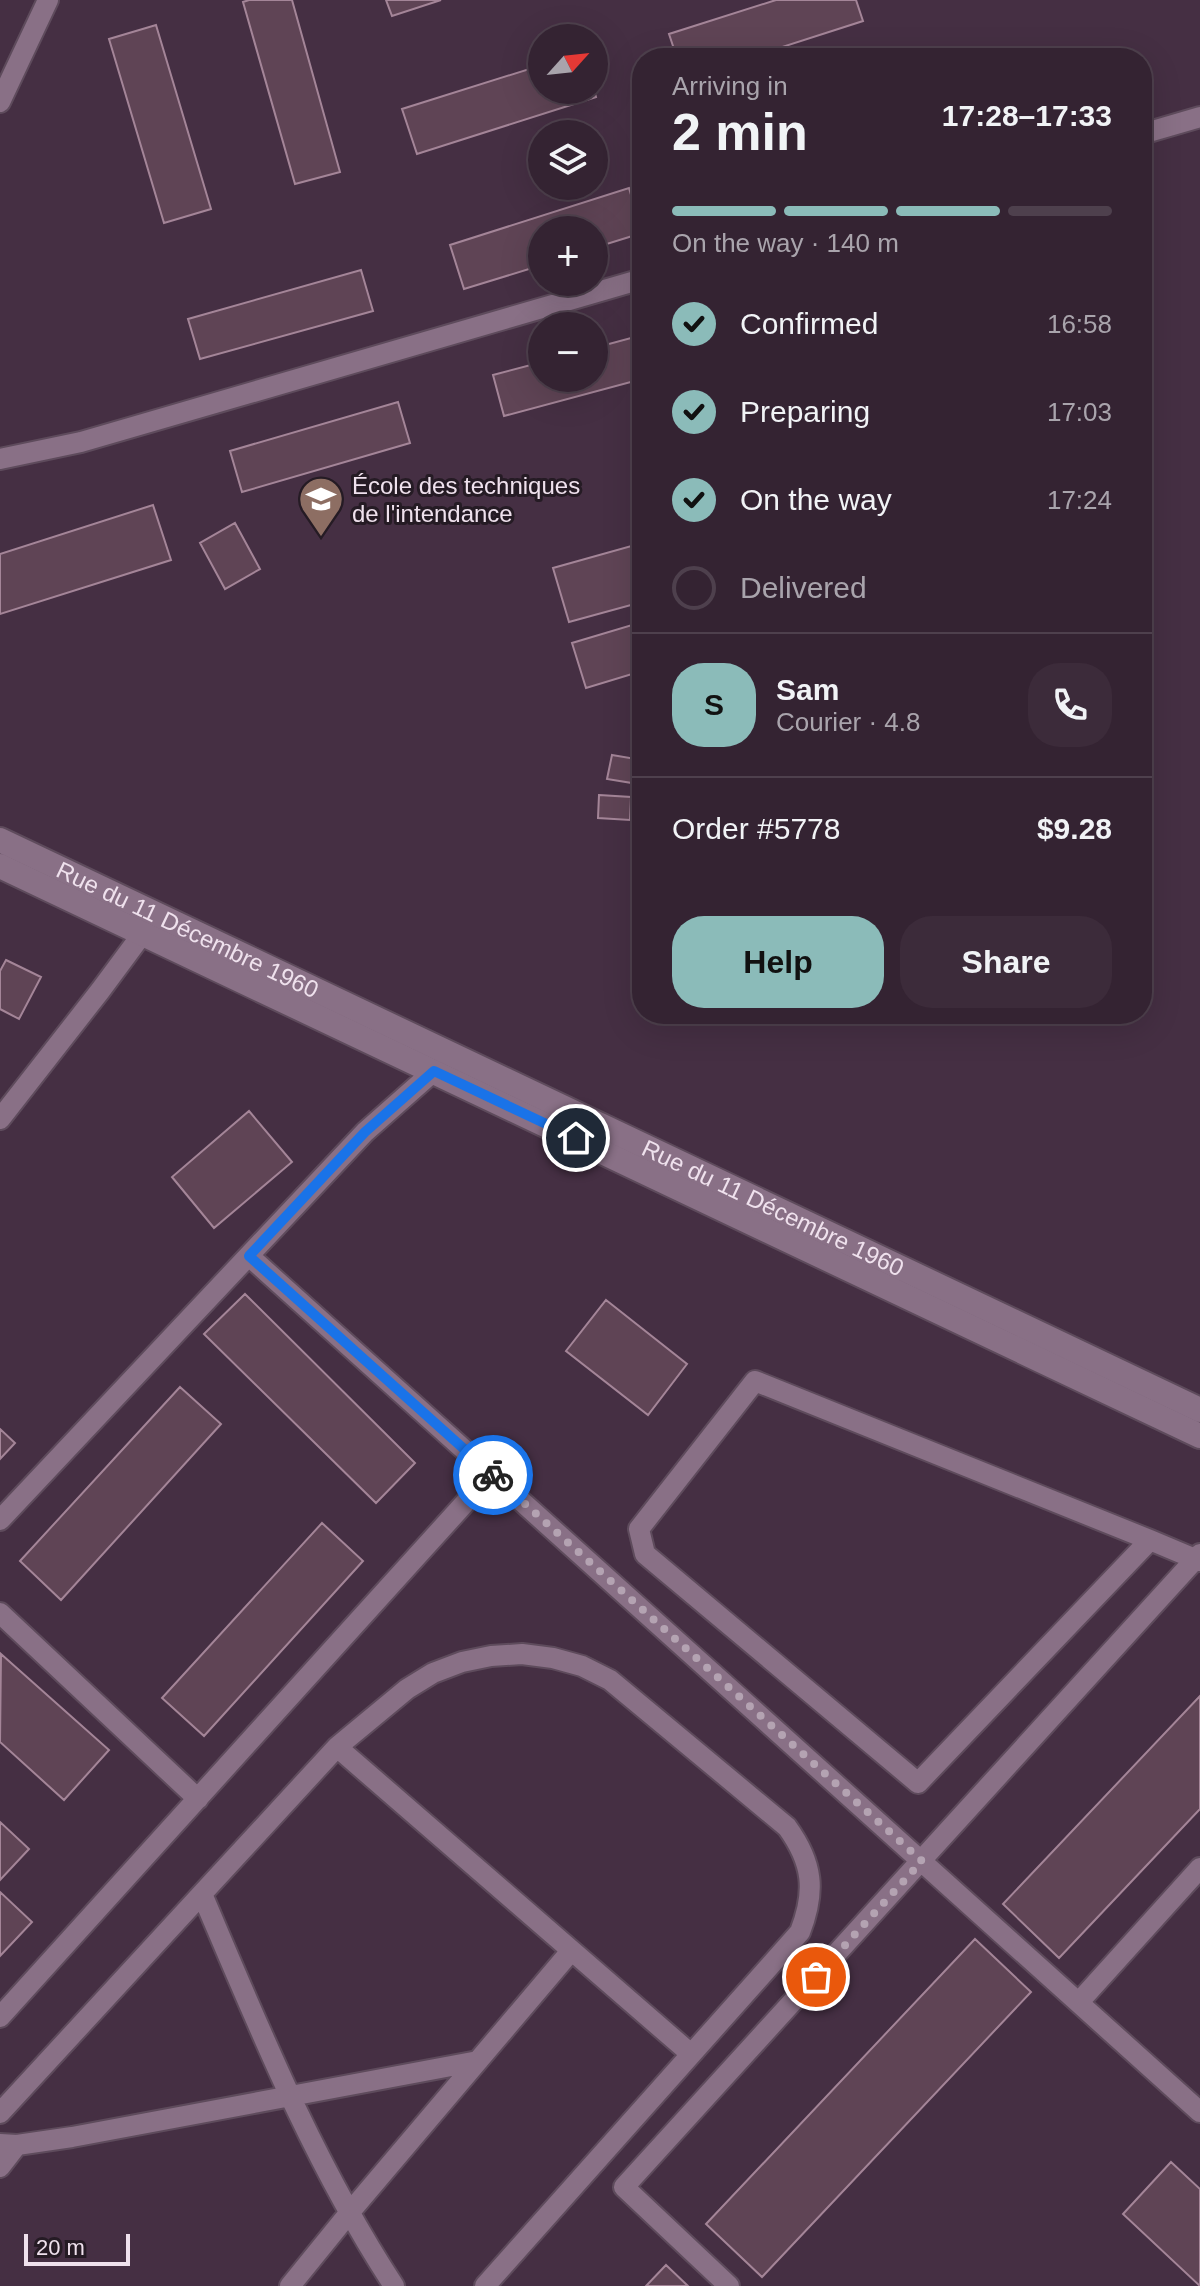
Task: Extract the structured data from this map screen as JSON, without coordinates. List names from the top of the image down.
{
  "streets": {
    "main road": ["Rue du 11 Décembre 1960"]
  },
  "places": {
    "school or university": ["École des techniques de l'intendance"]
  },
  "scale_bar": "20 m",
  "north": "top right",
  "page": {
    "map_buttons": ["+", "−"],
    "heading": ["2 min", "Arriving in", "17:28–17:33"],
    "panel": [
      "Sam",
      "Courier · 4.8",
      "Order #5778",
      "$9.28"
    ],
    "bar": "On the way · 140 m",
    "list": [
      ["Confirmed", "16:58"],
      ["Preparing", "17:03"],
      ["On the way", "17:24"],
      "Delivered"
    ],
    "round": "S",
    "buttons": ["Help", "Share"],
    "scale": "20 m"
  }
}
